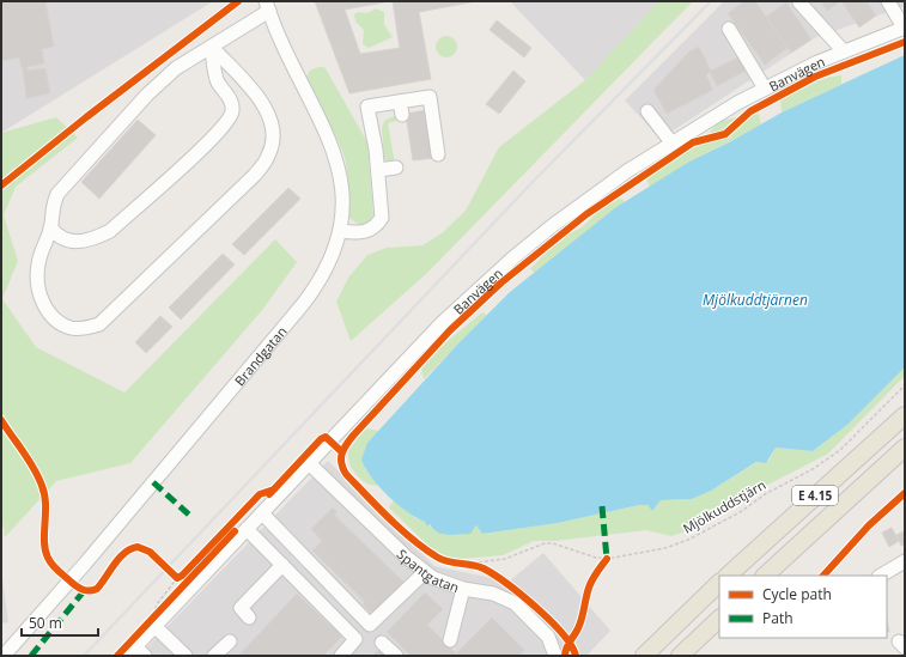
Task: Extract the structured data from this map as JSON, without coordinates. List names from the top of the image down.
{
  "streets": {
    "main road": ["E 4.15"],
    "street": ["Banvägen", "Brandgatan", "Spantgatan"],
    "path": ["Mjölkuddstjärn"]
  },
  "crossings": [
    ["Banvägen", "Spantgatan"]
  ],
  "water": ["Mjölkuddtjärnen"],
  "legend": ["Cycle path", "Path"],
  "scale_bar": "50 m"
}
